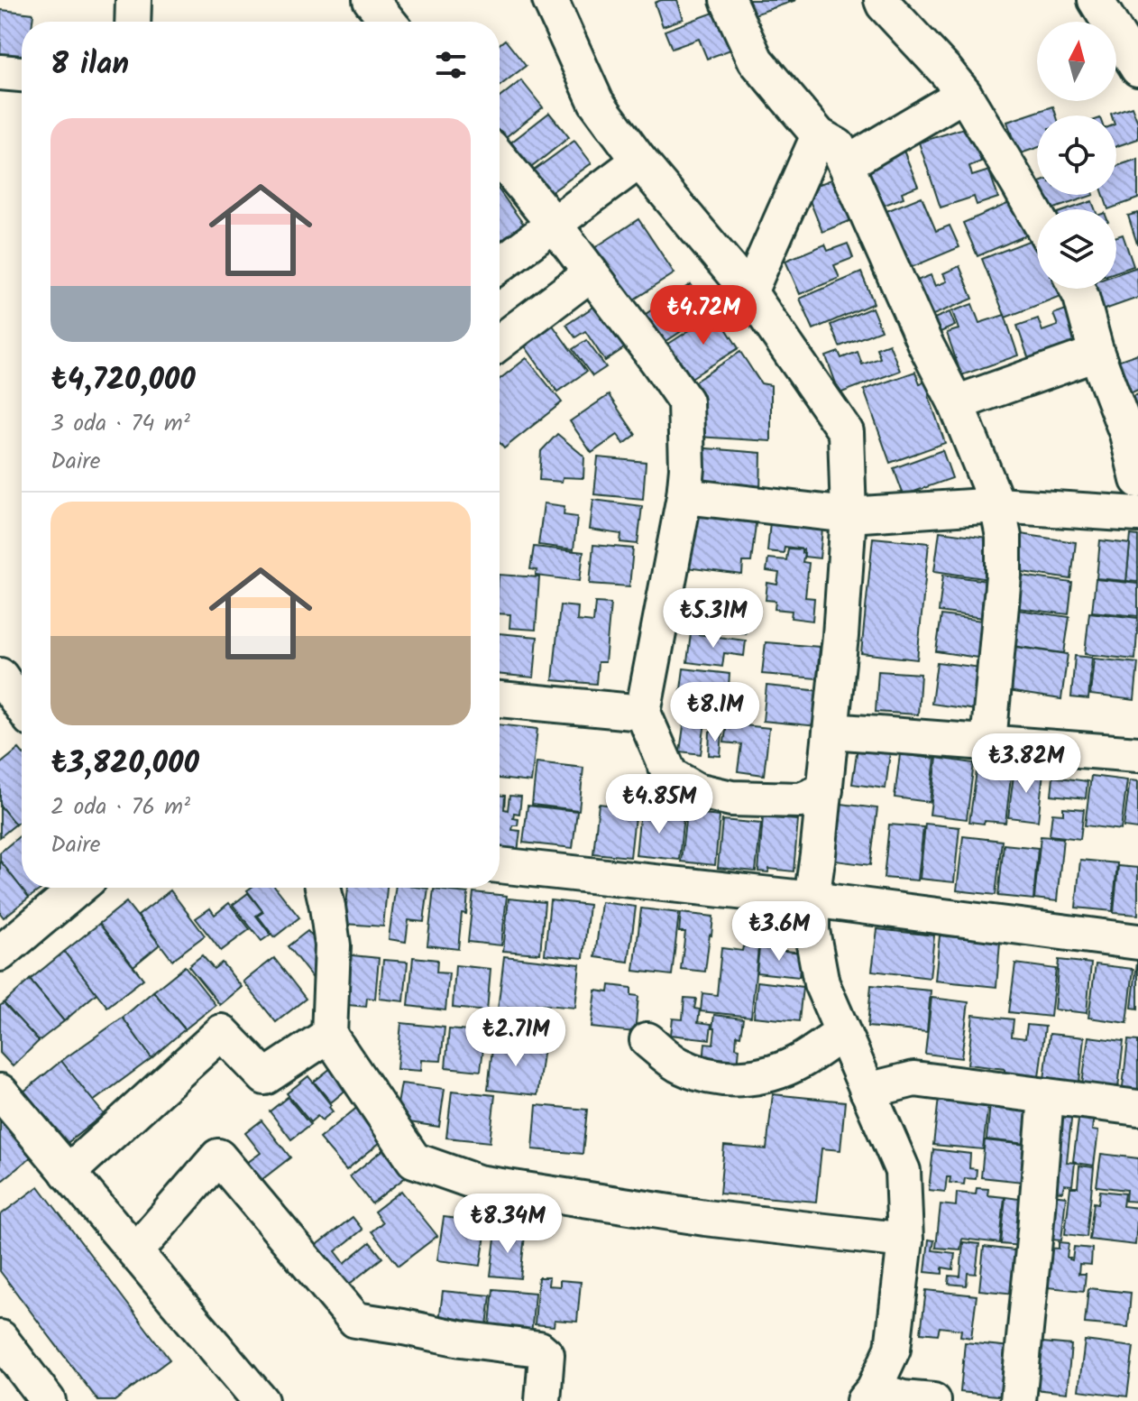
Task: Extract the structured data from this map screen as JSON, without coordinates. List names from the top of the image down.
{
  "north": "top",
  "page": {
    "heading": "8 ilan",
    "list": [
      {
        "name": "₺4,720,000",
        "note": "3 oda · 74 m² · Daire"
      },
      {
        "name": "₺3,820,000",
        "note": "2 oda · 76 m² · Daire"
      }
    ],
    "price": [
      "₺4.72M",
      "₺5.31M",
      "₺8.1M",
      "₺3.82M",
      "₺4.85M",
      "₺3.6M",
      "₺2.71M",
      "₺8.34M"
    ]
  }
}
